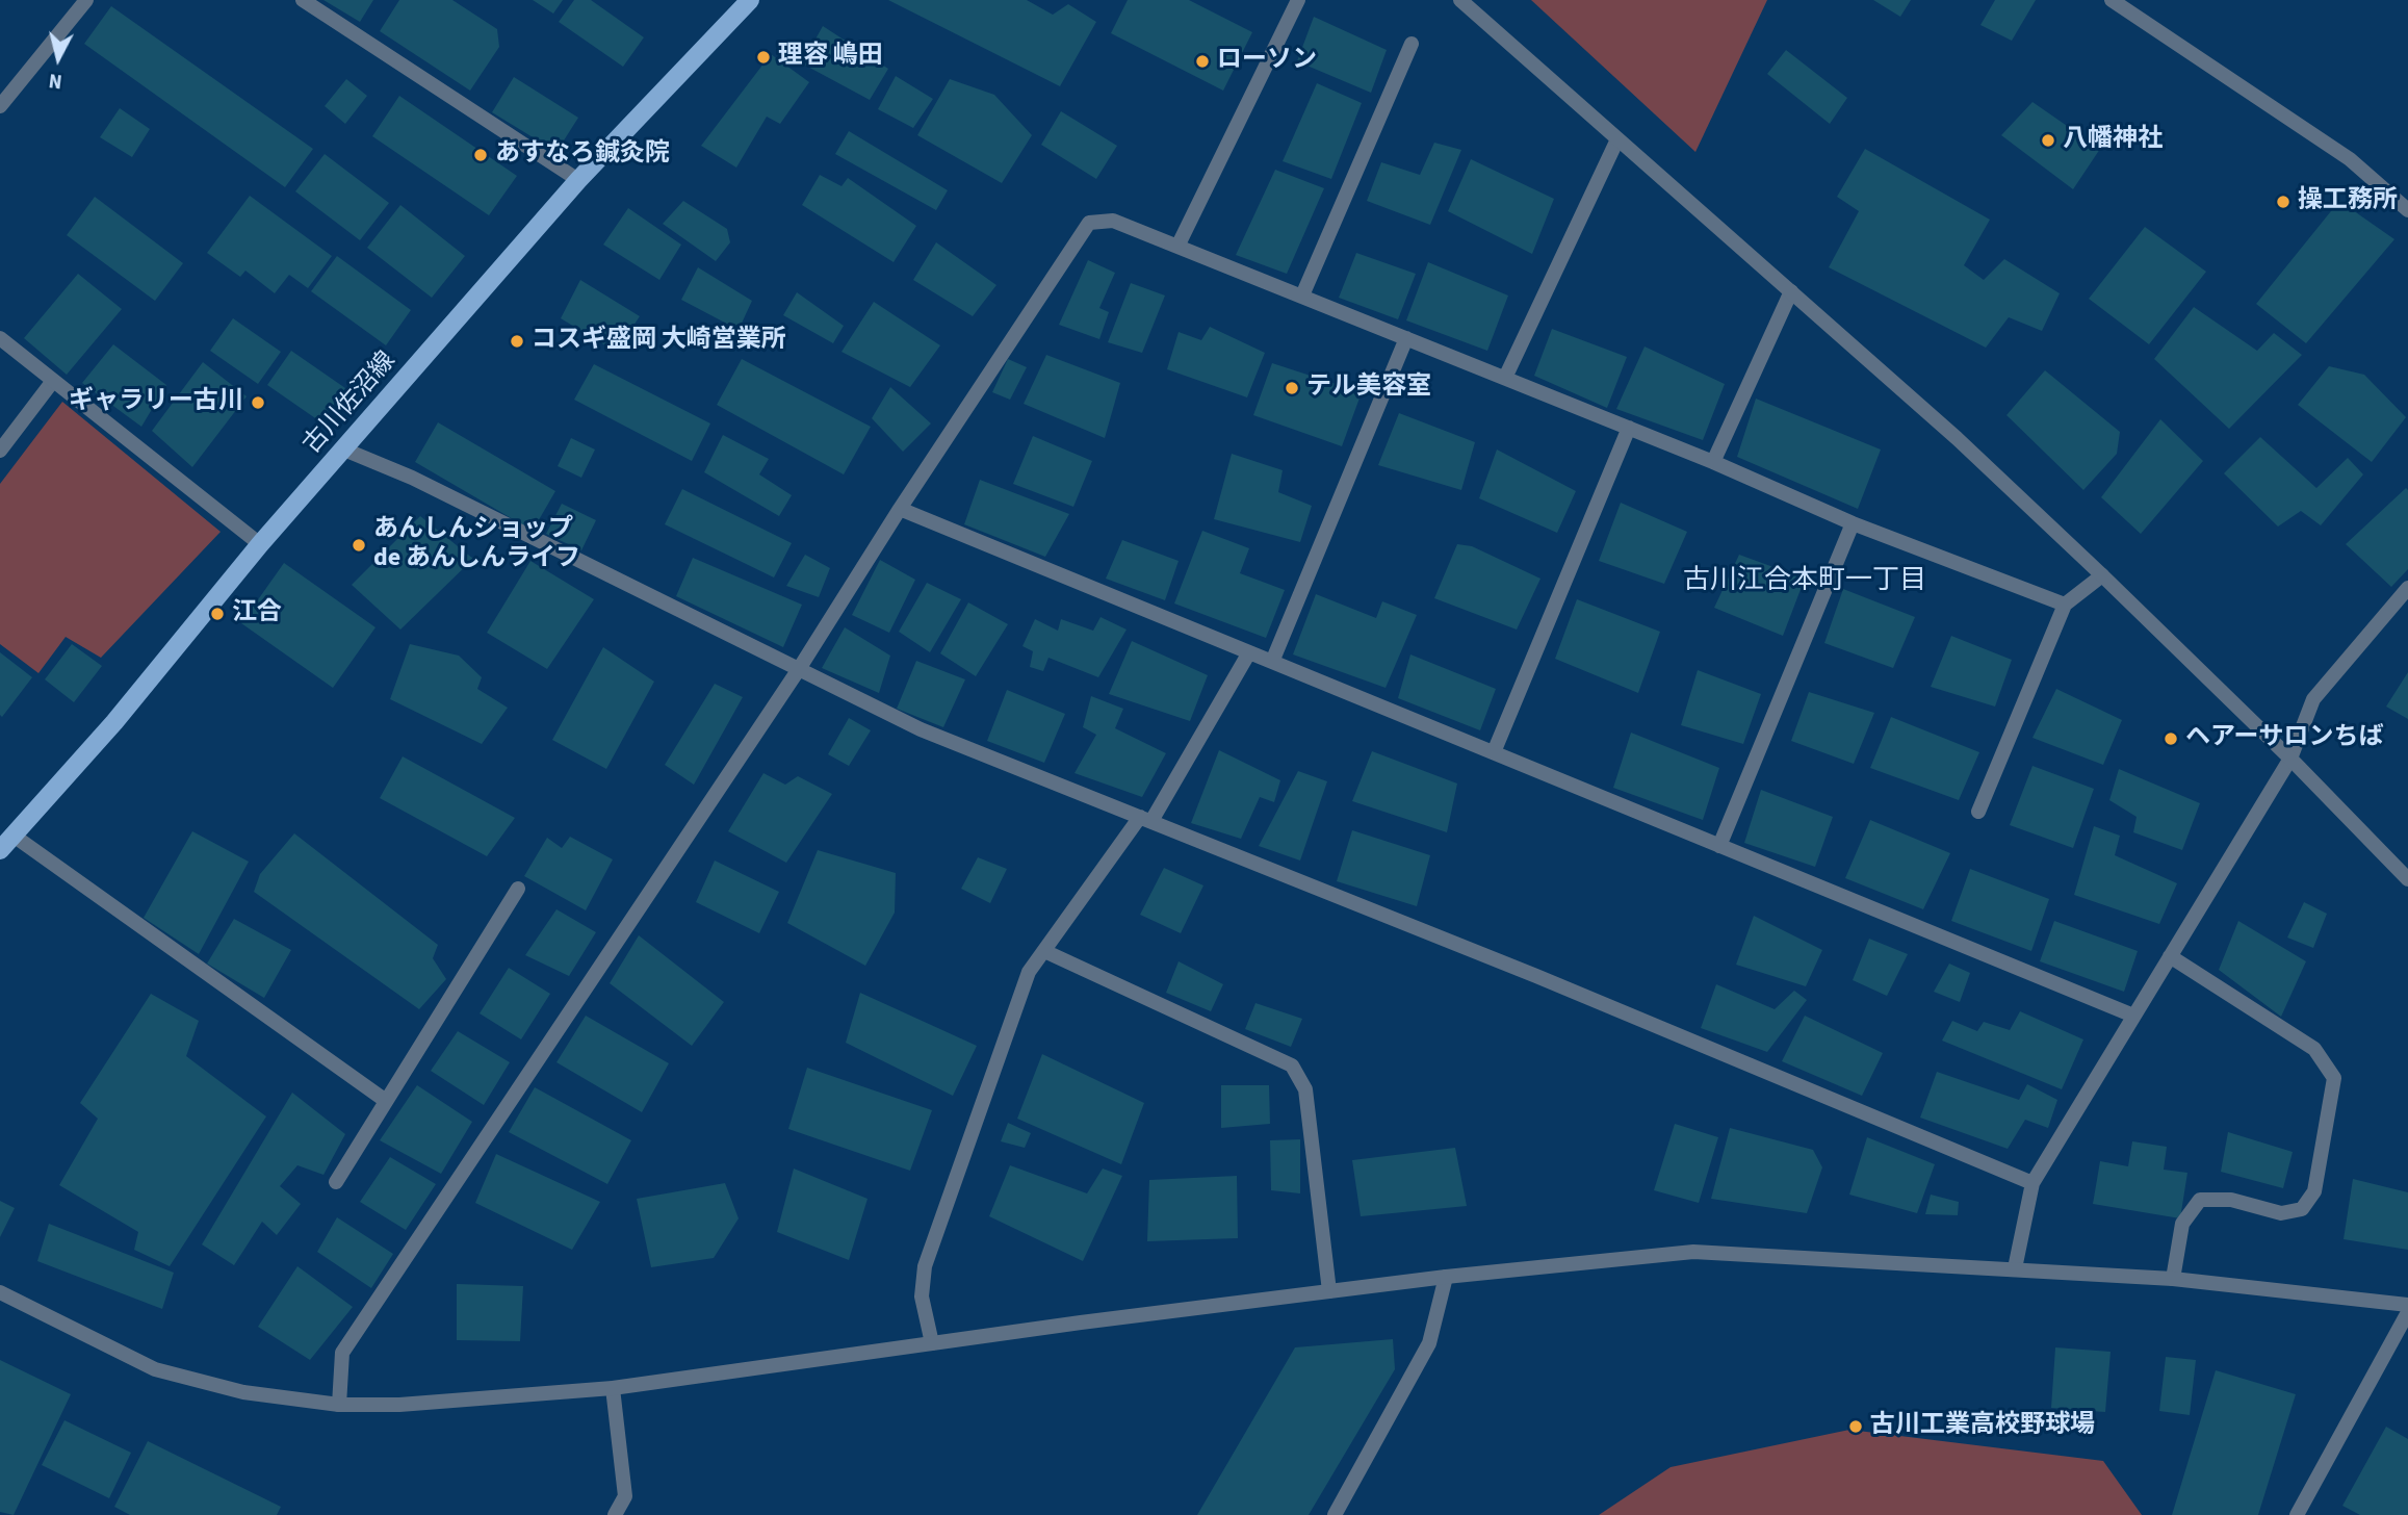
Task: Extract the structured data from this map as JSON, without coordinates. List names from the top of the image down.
{
  "streets": {
    "main road": ["古川佐沼線"]
  },
  "districts": ["古川江合本町一丁目"],
  "places": [
    "理容 嶋田",
    "ローソン",
    "八幡神社",
    "あすなろ鍼灸院",
    "操工務所",
    "コスギ盛岡 大崎営業所",
    "テル美容室",
    "ギャラリー古川",
    "あんしんショップ de あんしんライフ",
    "江合",
    "ヘアーサロンちば",
    "古川工業高校野球場"
  ],
  "north": "bottom"
}
